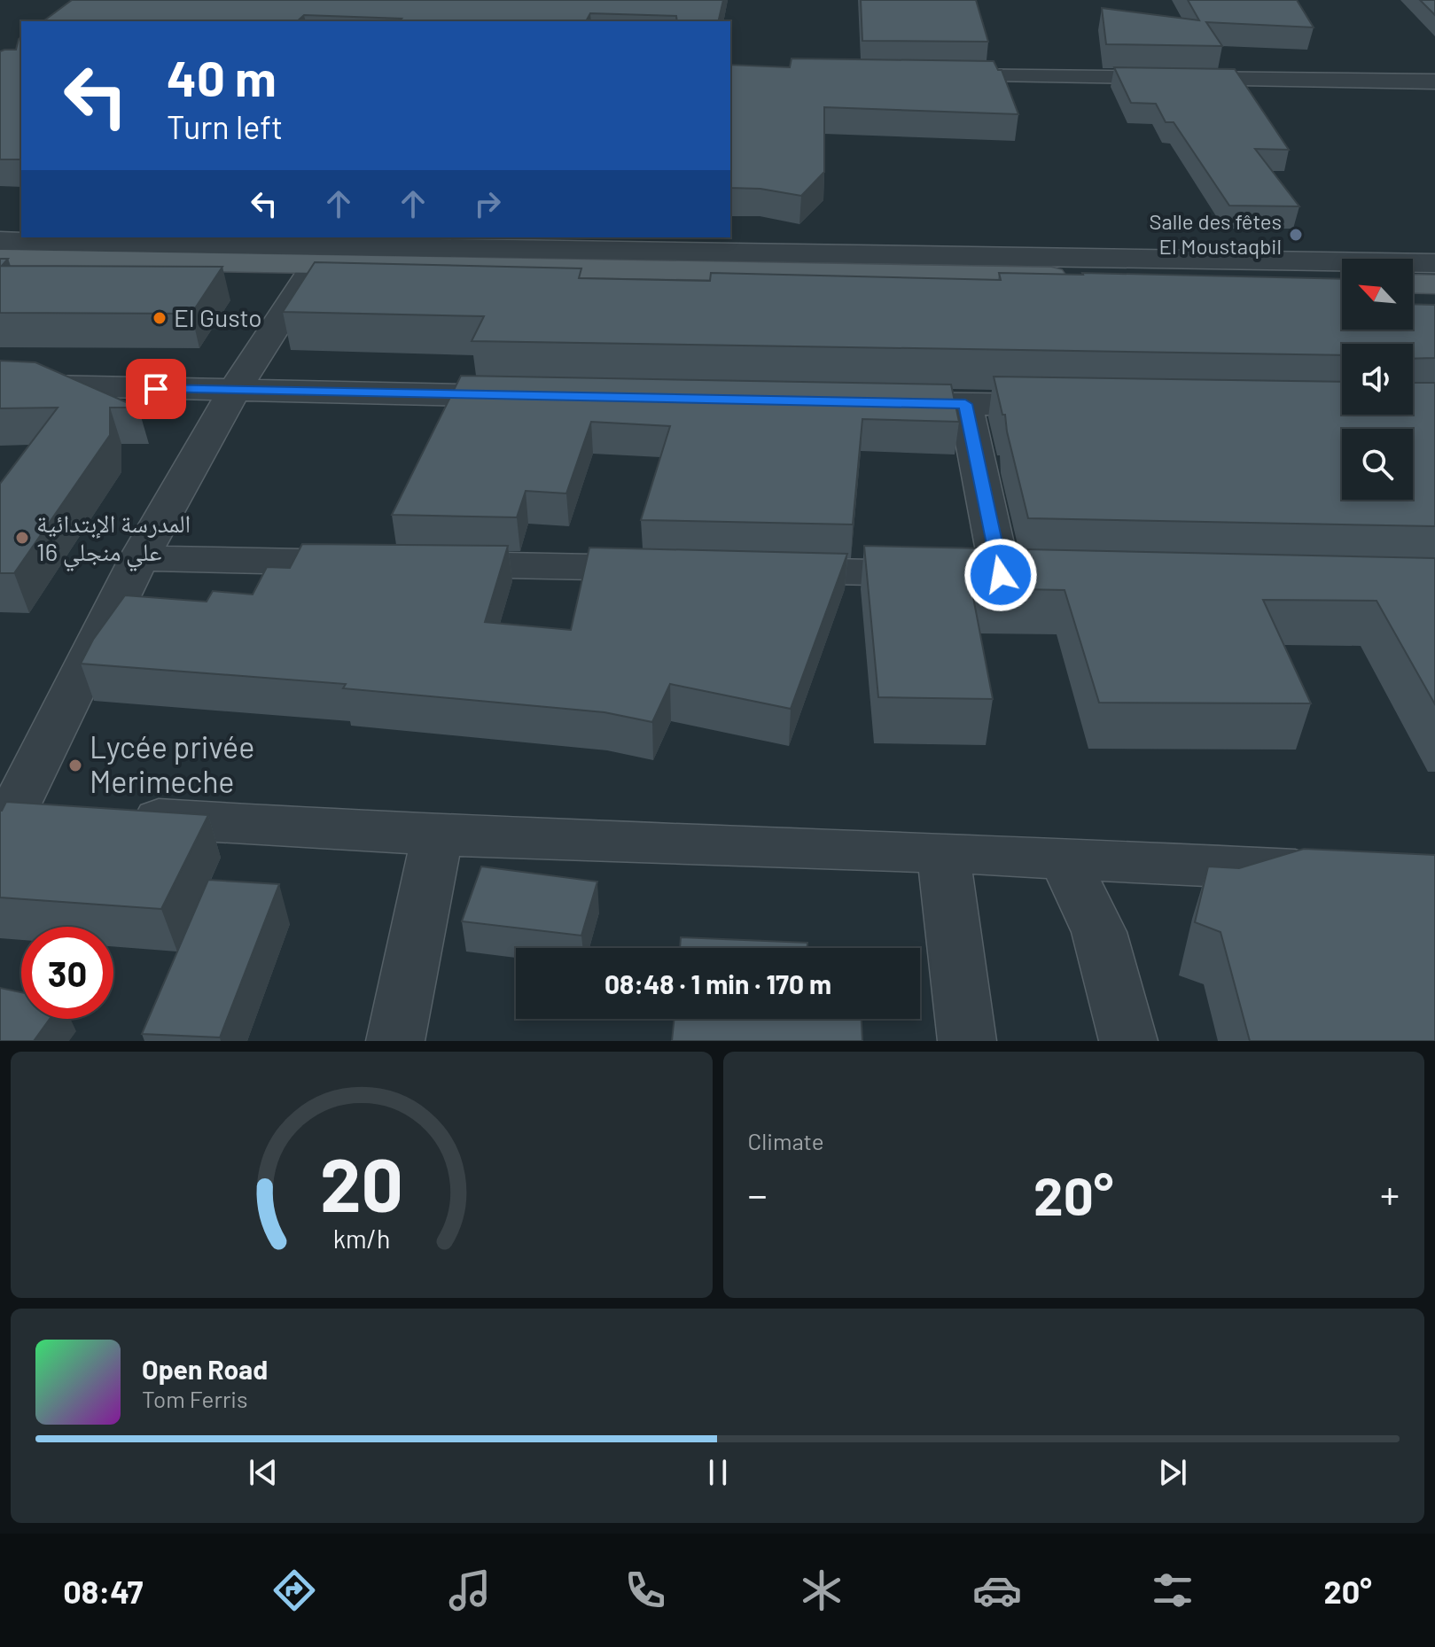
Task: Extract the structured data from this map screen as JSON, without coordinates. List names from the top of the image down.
{
  "places": [
    "Salle des fêtes El Moustaqbil",
    "El Gusto",
    "المدرسة الإبتدائية علي منجلي 16",
    "Lycée privée Merimeche"
  ],
  "north": "top left",
  "page": {
    "turn": ["40 m", "Turn left"],
    "limit": "30",
    "trip": "08:48 · 1 min · 170 m",
    "tile": "Climate",
    "heat": ["−", "20°", "+"],
    "song": ["Open Road", "Tom Ferris"],
    "tabs": ["08:47", "20°"],
    "gauge": ["20", "km/h"]
  }
}
